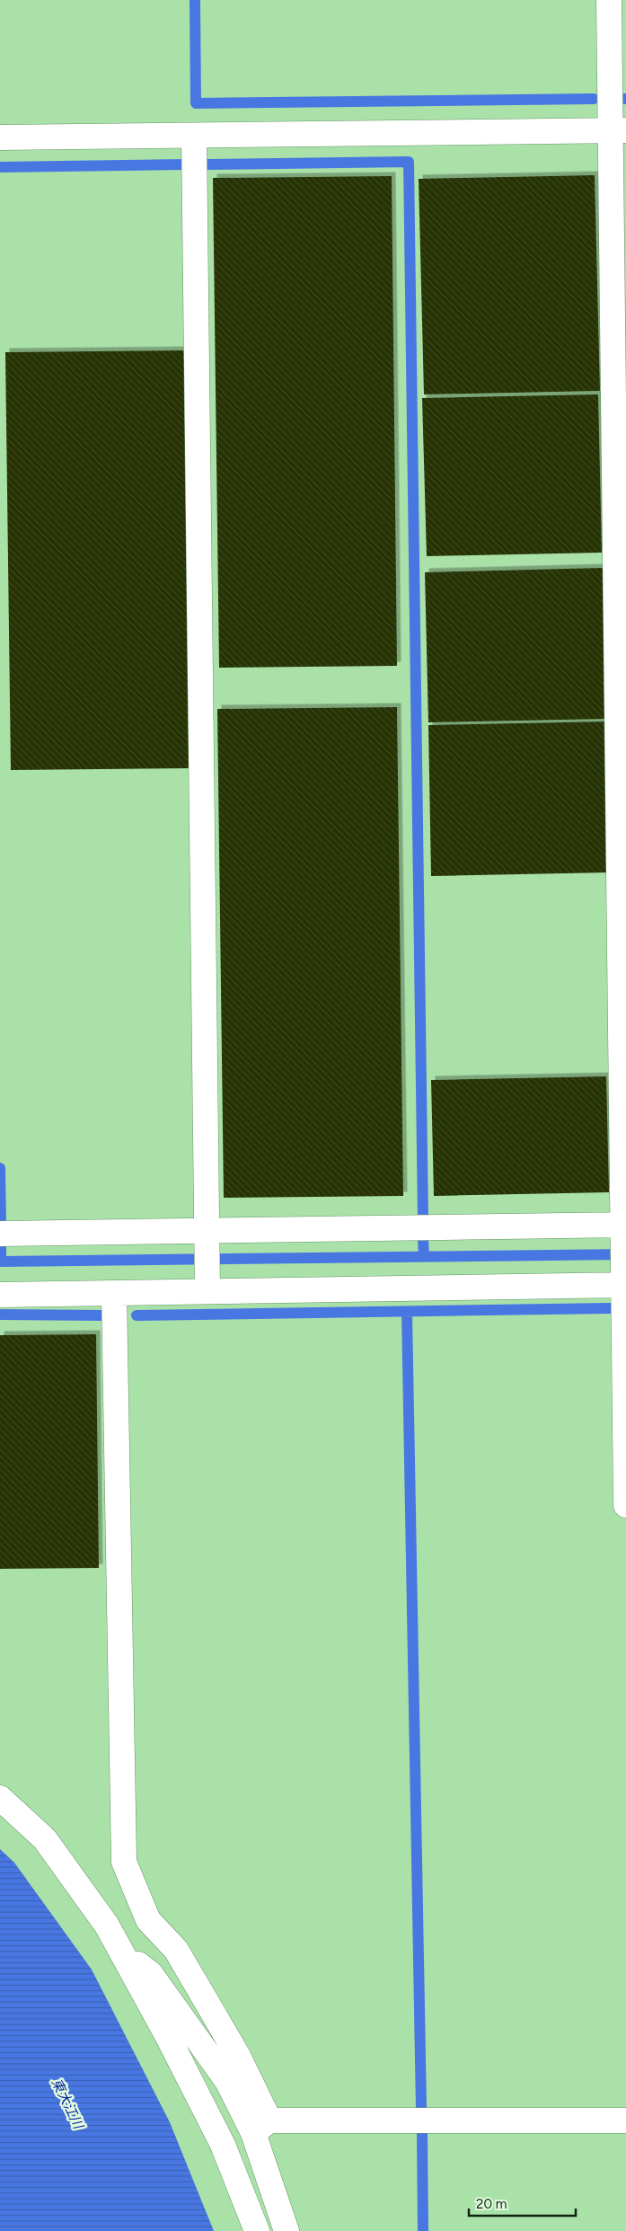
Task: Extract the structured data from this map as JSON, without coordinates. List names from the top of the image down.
{
  "water": ["東大江川"],
  "scale_bar": "20 m"
}
